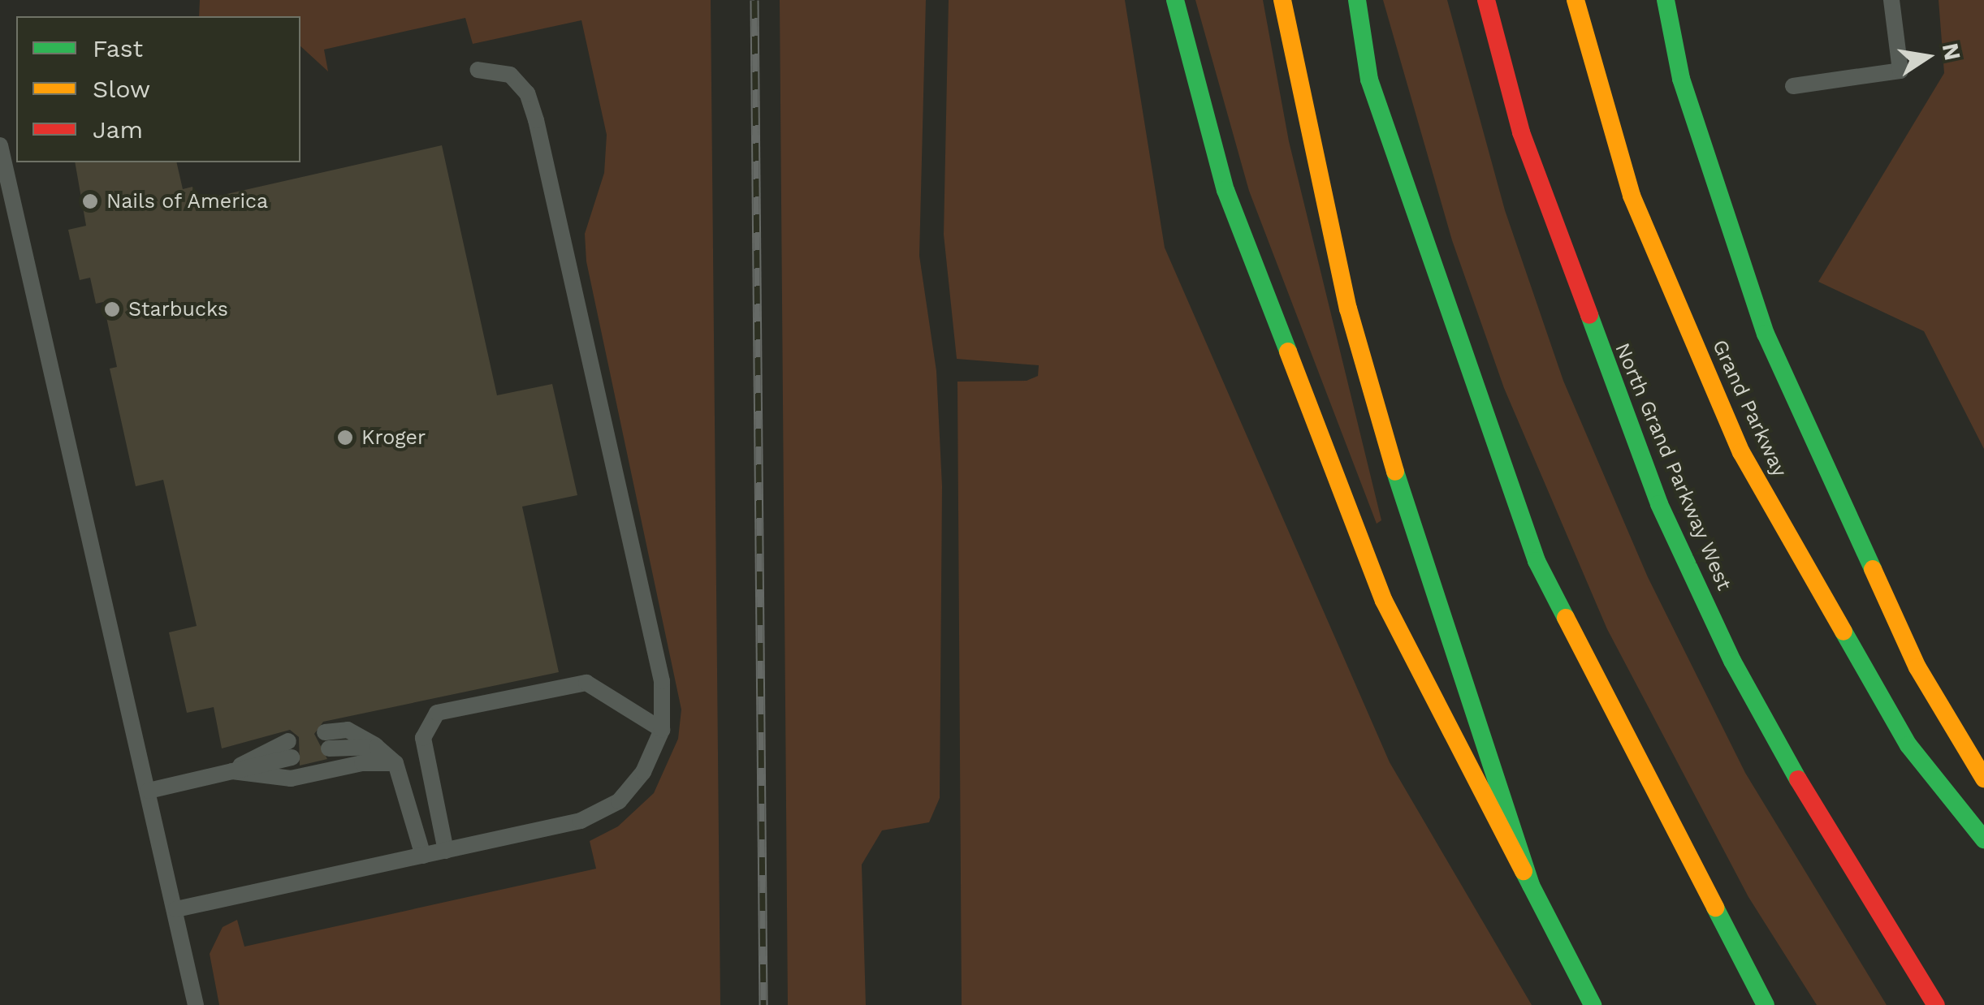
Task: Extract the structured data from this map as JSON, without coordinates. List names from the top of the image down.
{
  "streets": {
    "main road": ["Grand Parkway", "North Grand Parkway West"]
  },
  "places": ["Nails of America", "Starbucks", "Kroger"],
  "legend": ["Fast", "Slow", "Jam"],
  "north": "right"
}
